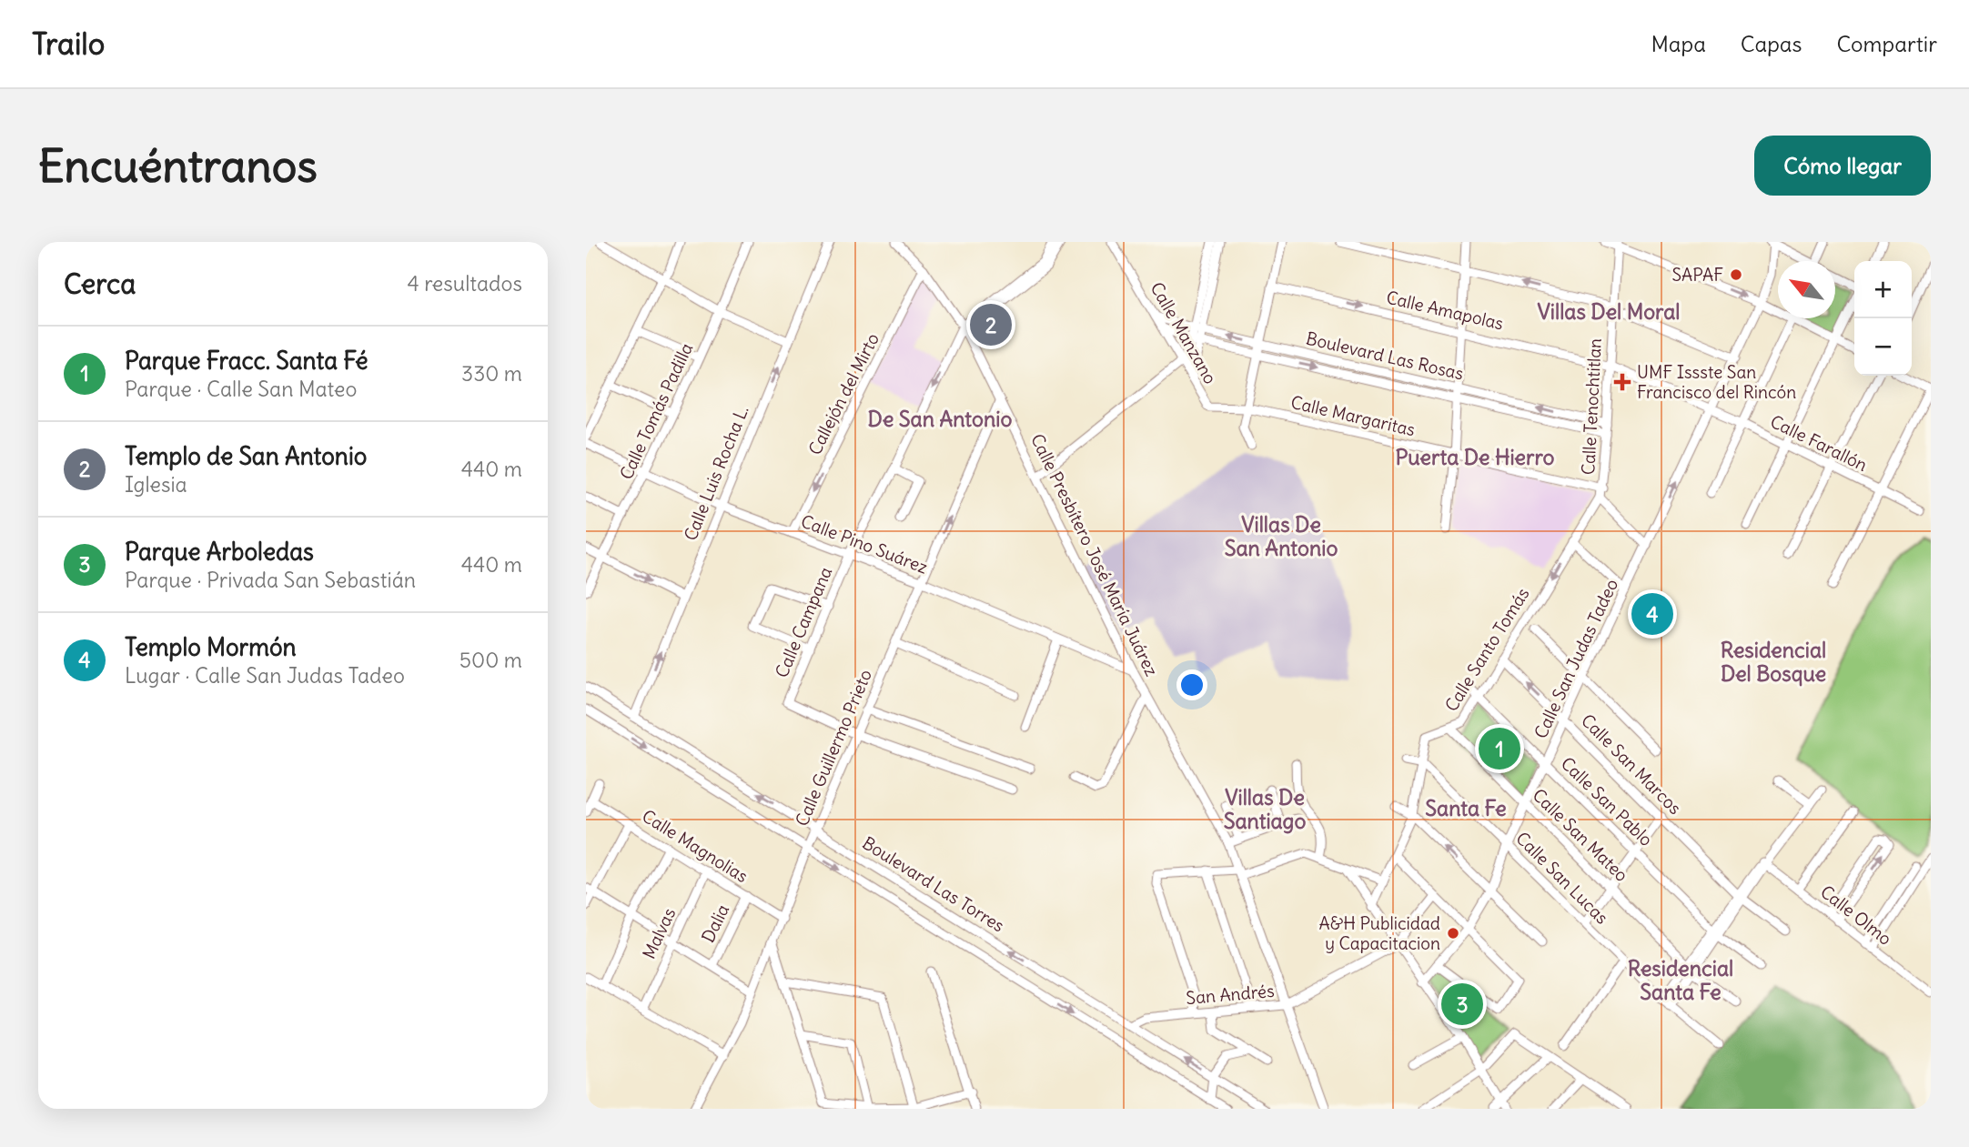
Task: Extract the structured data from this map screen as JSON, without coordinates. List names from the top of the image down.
{
  "streets": {
    "street": [
      "Calle Amapolas",
      "Calle Manzano",
      "Boulevard Las Rosas",
      "Callejón del Mirto",
      "Calle Tenochtitlan",
      "Calle Tomás Padilla",
      "Calle Margaritas",
      "Calle Farallón",
      "Calle Luis Rocha L.",
      "Calle Pino Suárez",
      "Calle Presbítero José María Juárez",
      "Calle Campana",
      "Calle Santo Tomás",
      "Calle San Judas Tadeo",
      "Calle Guillermo Prieto",
      "Calle San Marcos",
      "Calle San Pablo",
      "Calle San Mateo",
      "Calle Magnolias",
      "Calle San Lucas",
      "Boulevard Las Torres",
      "Calle Olmo",
      "Dalia",
      "Malvas",
      "San Andrés"
    ]
  },
  "crossings": [
    ["Calle Amapolas", "Calle Tenochtitlan"],
    ["Calle Amapolas", "Calle Farallón"],
    ["Calle Amapolas", "Calle San Judas Tadeo"],
    ["Calle Manzano", "Boulevard Las Rosas"],
    ["Calle Manzano", "Calle Margaritas"],
    ["Boulevard Las Rosas", "Calle Tenochtitlan"],
    ["Callejón del Mirto", "Calle Pino Suárez"],
    ["Callejón del Mirto", "Calle Presbítero José María Juárez"],
    ["Calle Tenochtitlan", "Calle Margaritas"],
    ["Calle Tenochtitlan", "Calle Santo Tomás"],
    ["Calle Tomás Padilla", "Calle Pino Suárez"],
    ["Calle Farallón", "Calle San Judas Tadeo"],
    ["Calle Luis Rocha L.", "Calle Pino Suárez"],
    ["Calle Luis Rocha L.", "Boulevard Las Torres"],
    ["Calle Pino Suárez", "Calle Presbítero José María Juárez"],
    ["Calle Pino Suárez", "Calle Campana"],
    ["Calle Pino Suárez", "Calle Guillermo Prieto"],
    ["Calle Presbítero José María Juárez", "Calle Campana"],
    ["Calle Presbítero José María Juárez", "Calle Guillermo Prieto"],
    ["Calle Presbítero José María Juárez", "San Andrés"],
    ["Calle Campana", "Calle Guillermo Prieto"],
    ["Calle Santo Tomás", "Calle San Marcos"],
    ["Calle Santo Tomás", "Calle San Pablo"],
    ["Calle Santo Tomás", "Calle San Mateo"],
    ["Calle Santo Tomás", "Calle San Lucas"],
    ["Calle San Judas Tadeo", "Calle San Marcos"],
    ["Calle San Judas Tadeo", "Calle San Pablo"],
    ["Calle San Judas Tadeo", "Calle San Mateo"],
    ["Calle San Judas Tadeo", "Calle San Lucas"],
    ["Calle Guillermo Prieto", "Calle Magnolias"],
    ["Calle Guillermo Prieto", "Boulevard Las Torres"],
    ["Calle Magnolias", "Dalia"],
    ["Calle Magnolias", "Malvas"],
    ["Boulevard Las Torres", "San Andrés"]
  ],
  "one_way": ["Callejón del Mirto", "Calle Luis Rocha L."],
  "districts": [
    "Villas Del Moral",
    "De San Antonio",
    "Puerta De Hierro",
    "Villas De San Antonio",
    "Residencial Del Bosque",
    "Villas De Santiago",
    "Santa Fe",
    "Residencial Santa Fe"
  ],
  "places": {
    "other": ["SAPAF", "A&H Publicidad y Capacitacion"],
    "health": ["UMF Issste San Francisco del Rincón"]
  },
  "north": "top left",
  "page": {
    "header": "Trailo",
    "nav": ["Mapa", "Capas", "Compartir"],
    "buttons": "Cómo llegar",
    "title": "Encuéntranos",
    "heading": ["Cerca", "4 resultados"],
    "map_buttons": ["+", "−"],
    "pins": [
      "2",
      "4",
      "1",
      "3"
    ],
    "list": [
      {
        "mark": "1",
        "name": "Parque Fracc. Santa Fé",
        "note": "Parque · Calle San Mateo",
        "value": "330 m"
      },
      {
        "mark": "2",
        "name": "Templo de San Antonio",
        "note": "Iglesia",
        "value": "440 m"
      },
      {
        "mark": "3",
        "name": "Parque Arboledas",
        "note": "Parque · Privada San Sebastián",
        "value": "440 m"
      },
      {
        "mark": "4",
        "name": "Templo Mormón",
        "note": "Lugar · Calle San Judas Tadeo",
        "value": "500 m"
      }
    ]
  }
}
